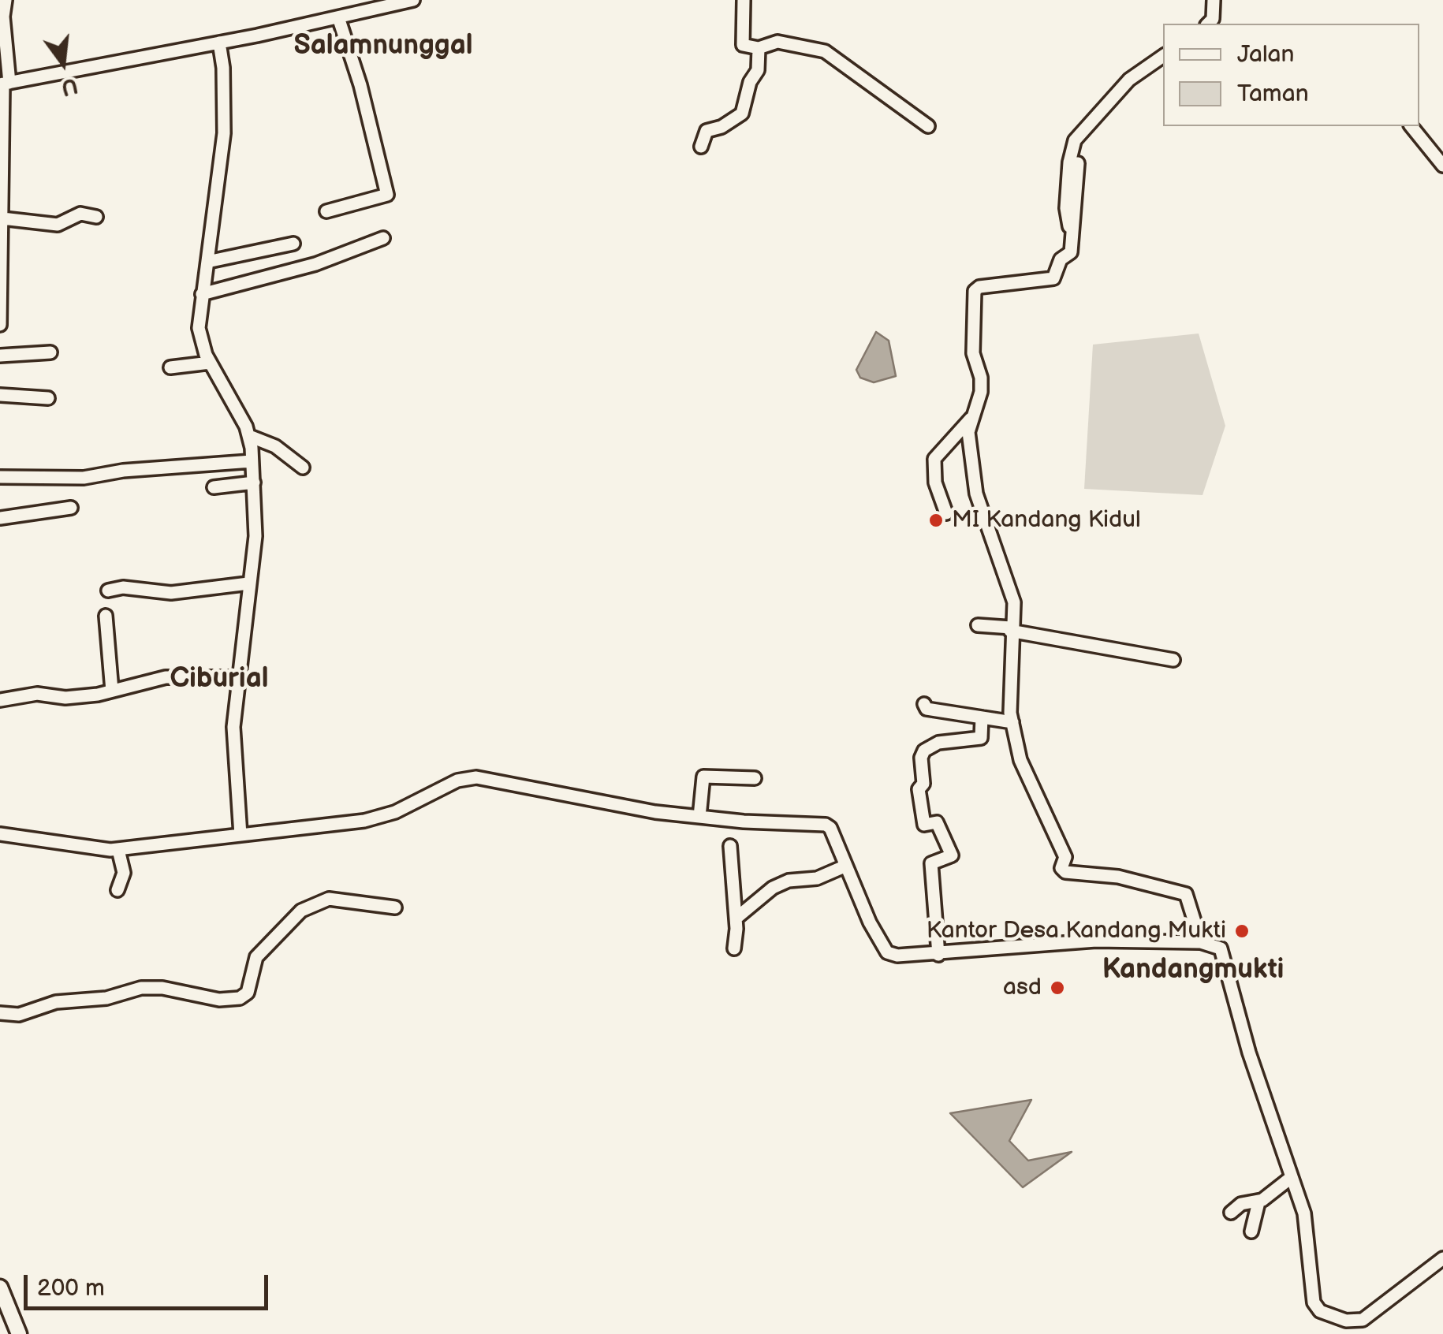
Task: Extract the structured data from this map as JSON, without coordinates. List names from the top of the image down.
{
  "districts": ["Salamnunggal", "Ciburial", "Kandangmukti"],
  "places": ["MI Kandang Kidul", "Kantor Desa Kandang Mukti", "asd"],
  "legend": ["Jalan", "Taman"],
  "scale_bar": "200 m",
  "north": "bottom"
}
